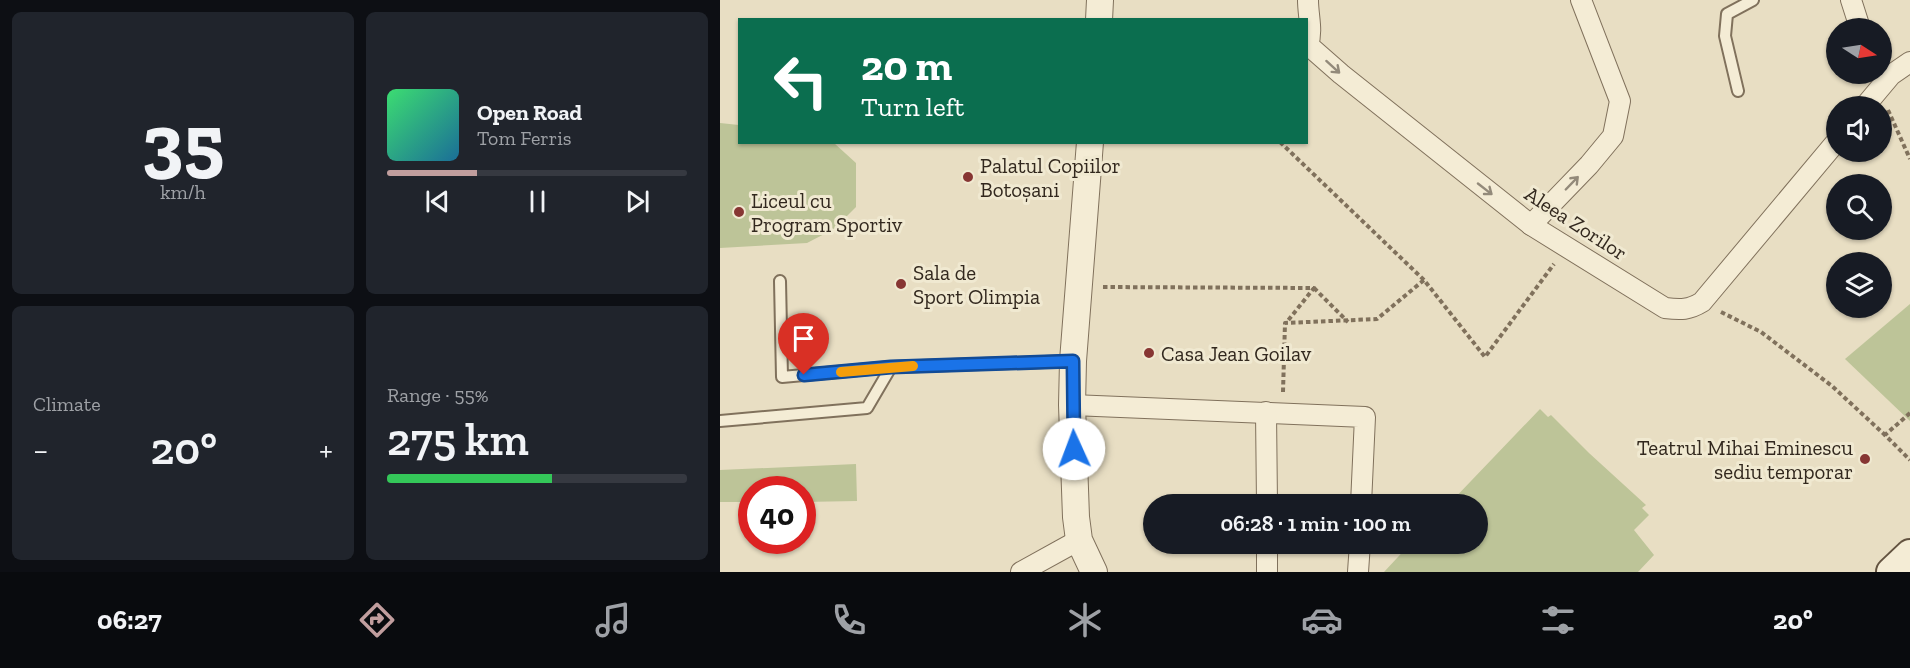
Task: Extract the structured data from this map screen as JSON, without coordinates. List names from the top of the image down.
{
  "streets": {
    "street": ["Aleea Zorilor"]
  },
  "one_way": ["Aleea Zorilor"],
  "places": [
    "Palatul Copiilor Botoșani",
    "Liceul cu Program Sportiv",
    "Sala de Sport Olimpia",
    "Casa Jean Goilav",
    "Teatrul Mihai Eminescu sediu temporar"
  ],
  "north": "right",
  "page": {
    "tile": [
      ["35", "km/h"],
      "Climate",
      ["Range · 55%", "275 km"]
    ],
    "turn": ["20 m", "Turn left"],
    "song": ["Open Road", "Tom Ferris"],
    "heat": ["−", "20°", "+"],
    "limit": "40",
    "trip": "06:28 · 1 min · 100 m",
    "tabs": ["06:27", "20°"]
  }
}
